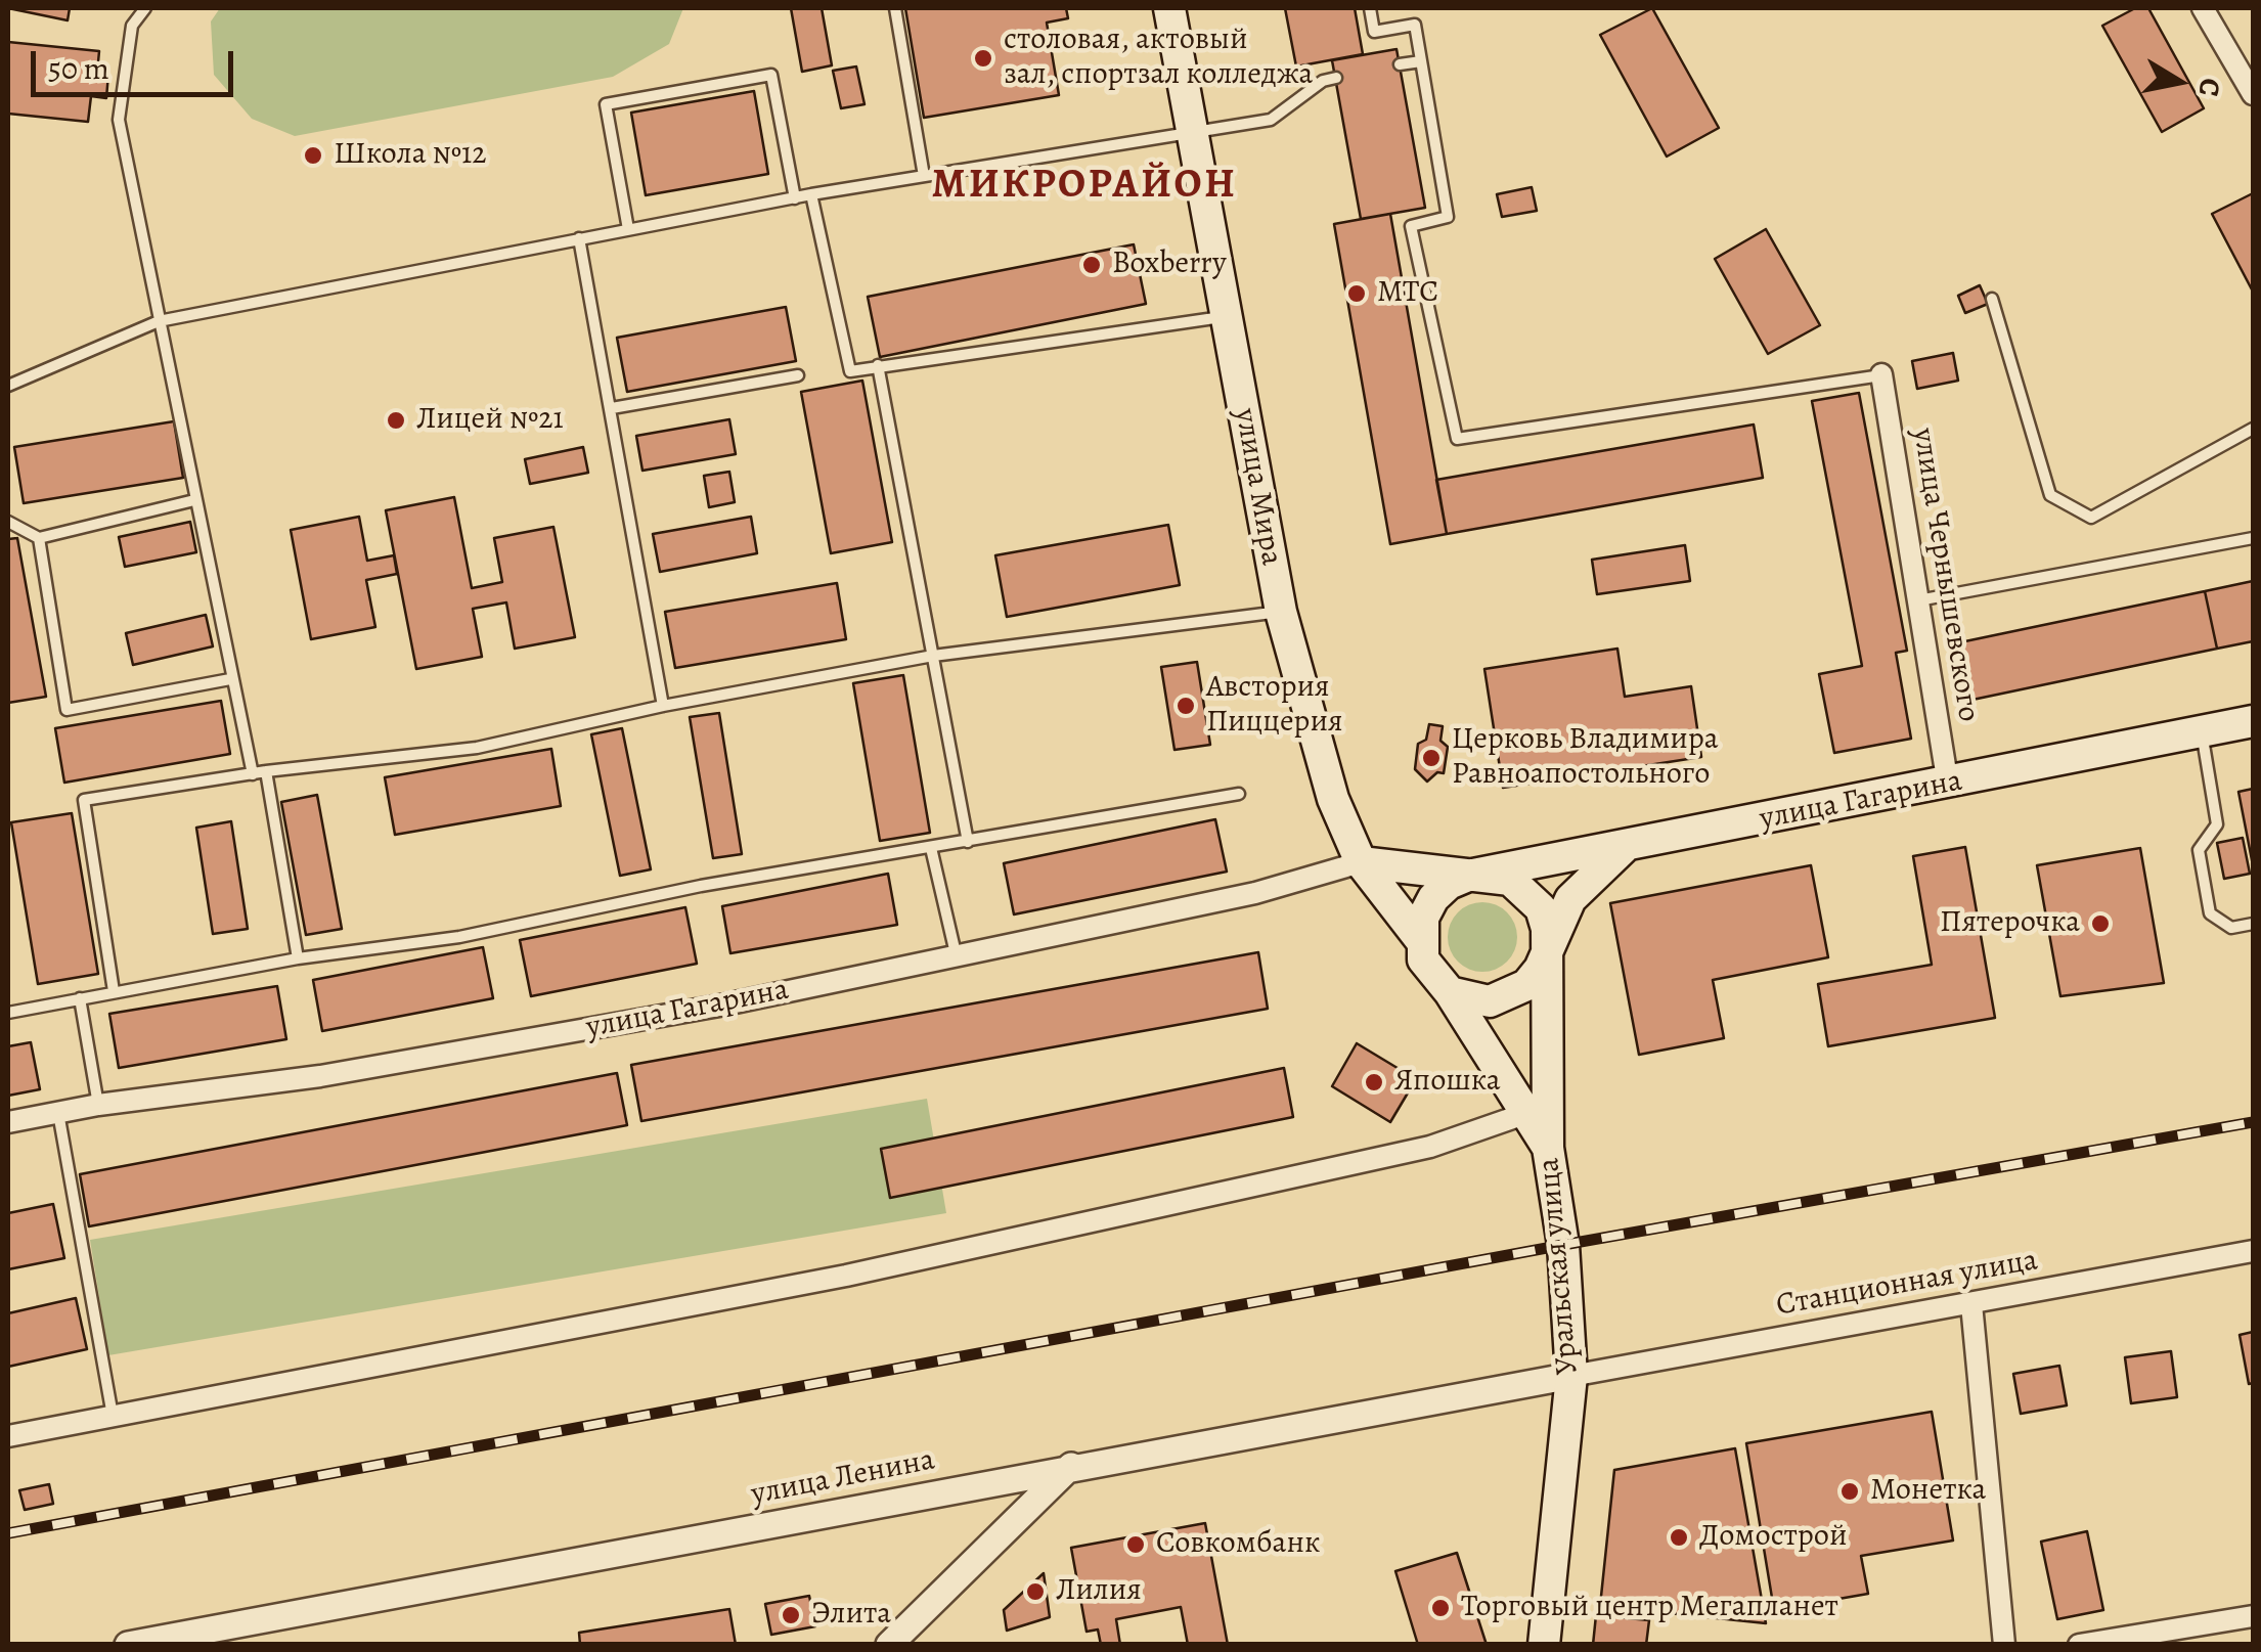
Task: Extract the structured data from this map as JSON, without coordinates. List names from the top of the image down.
{
  "streets": {
    "main road": ["улица Мира", "улица Гагарина", "Уральская улица"],
    "street": ["улица Чернышевского", "Станционная улица", "улица Ленина"]
  },
  "crossings": [
    ["улица Мира", "улица Гагарина"],
    ["улица Мира", "Уральская улица"],
    ["улица Чернышевского", "улица Гагарина"],
    ["улица Гагарина", "Уральская улица"],
    ["Уральская улица", "Станционная улица"],
    ["Уральская улица", "улица Ленина"],
    ["Станционная улица", "улица Ленина"]
  ],
  "districts": ["МИКРОРАЙОН"],
  "places": [
    "столовая, актовый зал, спортзал колледжа",
    "Школа №12",
    "Boxberry",
    "МТС",
    "Лицей №21",
    "Австория Пиццерия",
    "Церковь Владимира Равноапостольного",
    "Пятерочка",
    "Япошка",
    "Монетка",
    "Домострой",
    "Совкомбанк",
    "Лилия",
    "Торговый центр Мегапланет",
    "Элита"
  ],
  "scale_bar": "50 m",
  "north": "right"
}
